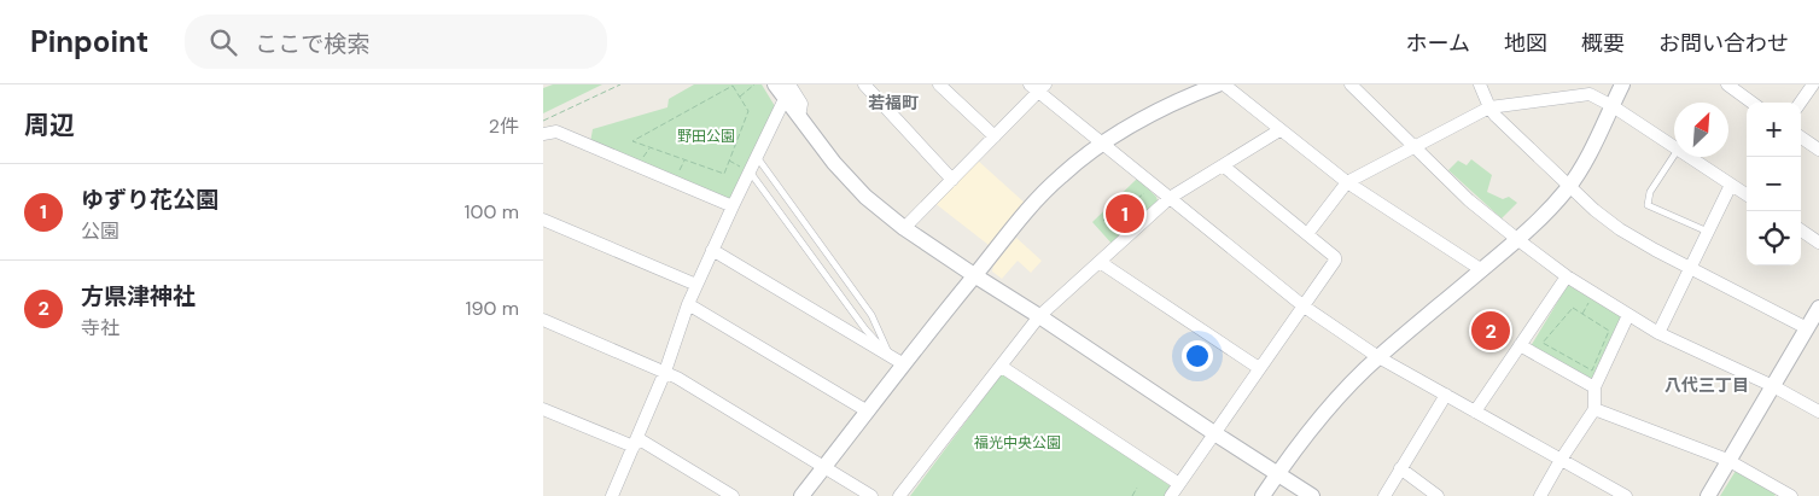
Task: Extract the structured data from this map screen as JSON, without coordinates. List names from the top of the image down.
{
  "districts": ["若福町", "八代三丁目"],
  "parks": ["野田公園", "福光中央公園"],
  "north": "top right",
  "page": {
    "header": "Pinpoint",
    "search": "ここで検索",
    "nav": [
      "ホーム",
      "地図",
      "概要",
      "お問い合わせ"
    ],
    "heading": ["周辺", "2件"],
    "map_buttons": ["+", "−"],
    "list": [
      {
        "mark": "1",
        "name": "ゆずり花公園",
        "note": "公園",
        "value": "100 m"
      },
      {
        "mark": "2",
        "name": "方県津神社",
        "note": "寺社",
        "value": "190 m"
      }
    ],
    "pins": ["1", "2"]
  }
}
